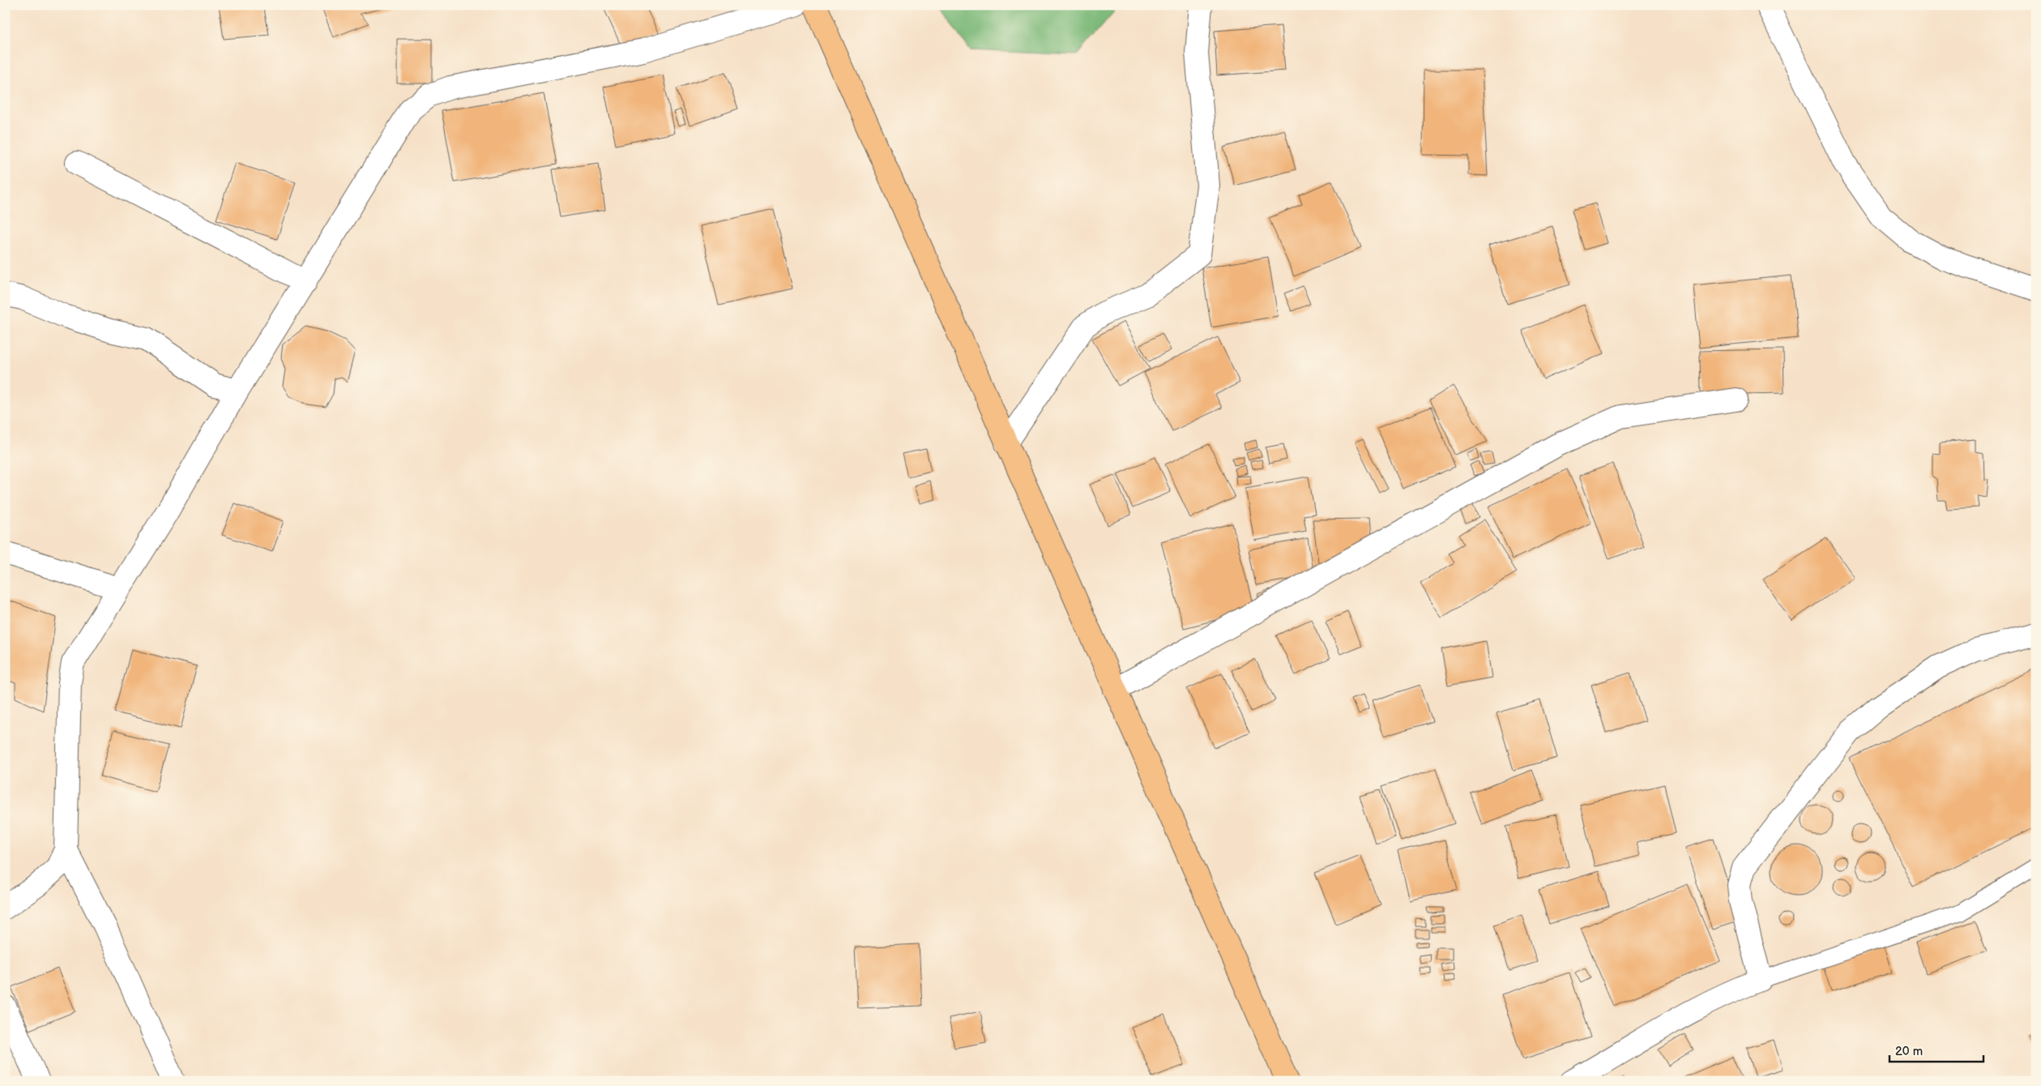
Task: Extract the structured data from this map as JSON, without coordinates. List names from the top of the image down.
{
  "scale_bar": "20 m"
}
